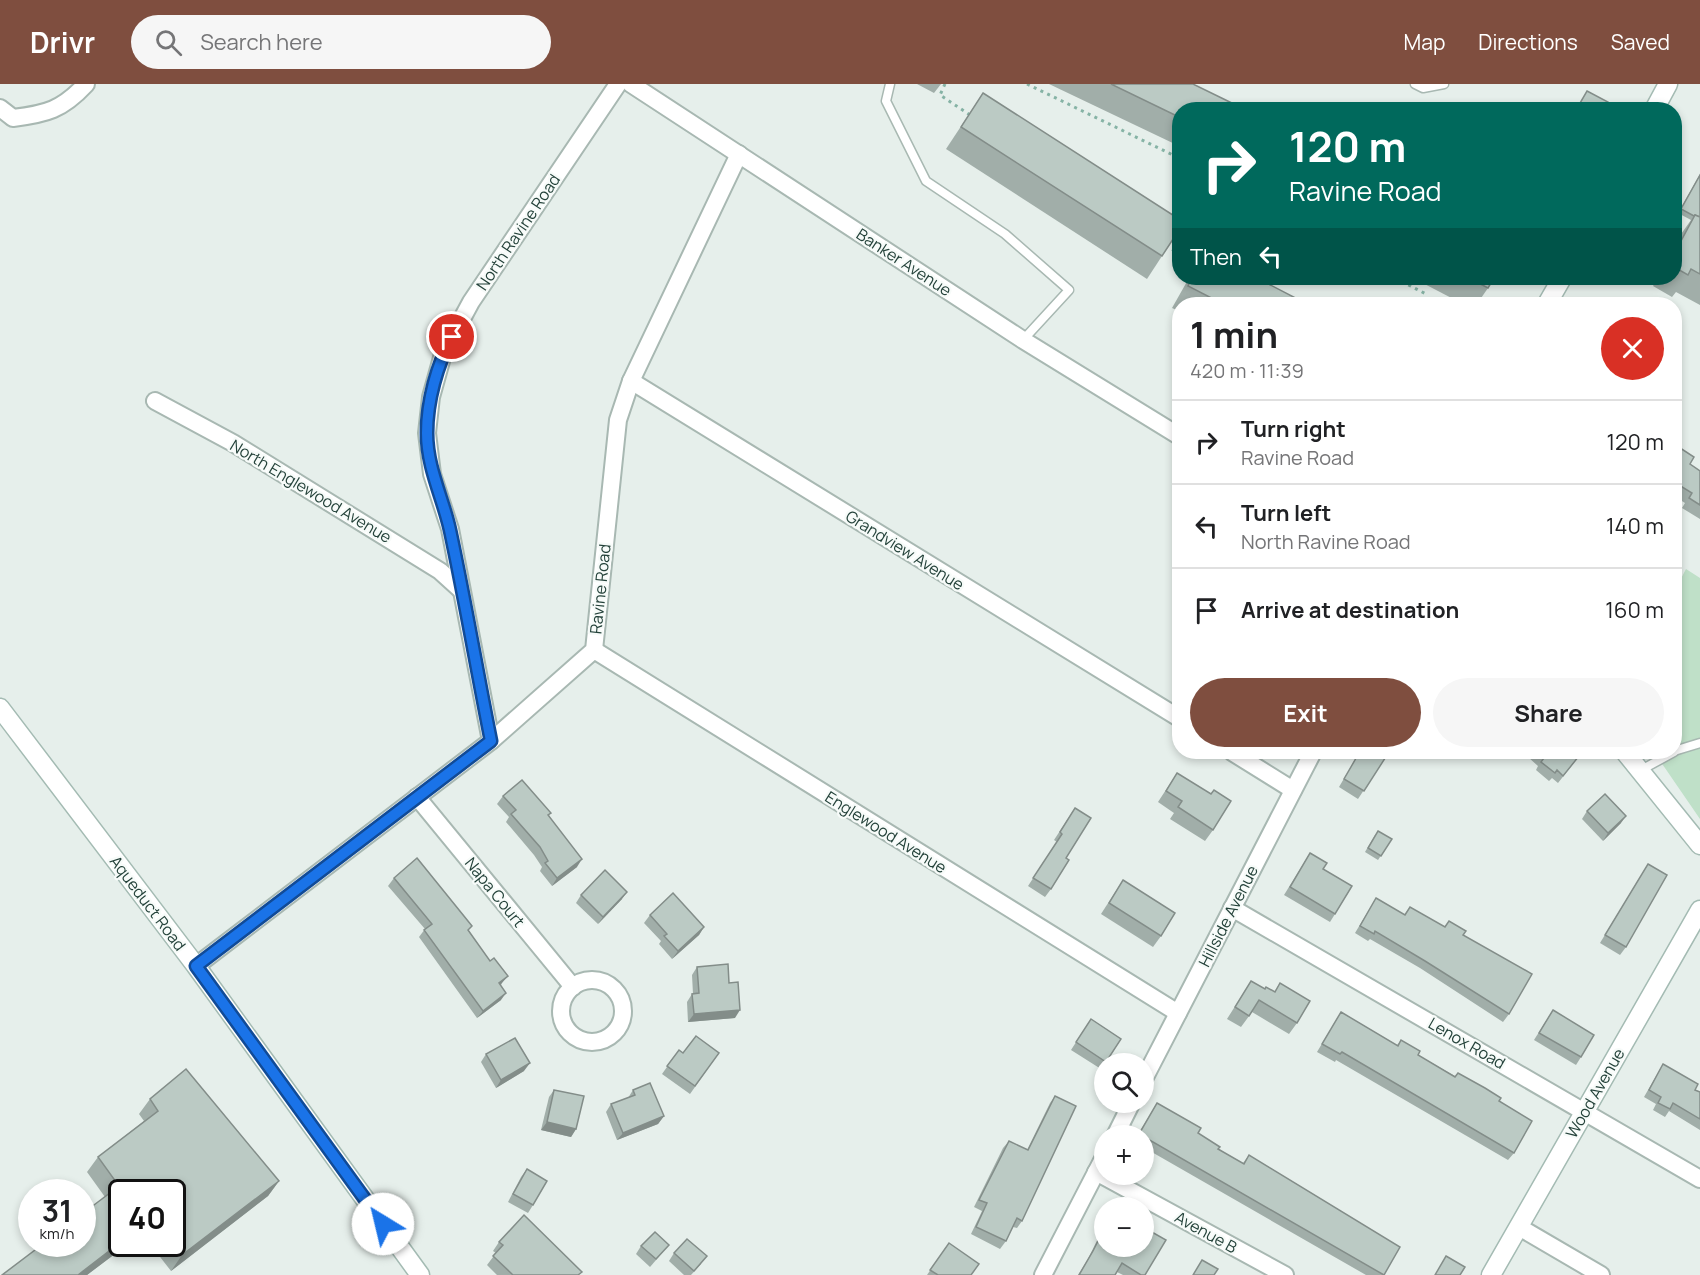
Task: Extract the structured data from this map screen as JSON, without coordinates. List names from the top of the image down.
{
  "streets": {
    "street": [
      "North Ravine Road",
      "Banker Avenue",
      "North Englewood Avenue",
      "Grandview Avenue",
      "Ravine Road",
      "Englewood Avenue",
      "Napa Court",
      "Aqueduct Road",
      "Hillside Avenue",
      "Lenox Road",
      "Wood Avenue",
      "Avenue B"
    ]
  },
  "crossings": [
    ["North Ravine Road", "North Englewood Avenue"],
    ["North Ravine Road", "Ravine Road"],
    ["Banker Avenue", "Ravine Road"],
    ["Grandview Avenue", "Ravine Road"],
    ["Ravine Road", "Englewood Avenue"],
    ["Ravine Road", "Napa Court"],
    ["Ravine Road", "Aqueduct Road"],
    ["Englewood Avenue", "Hillside Avenue"],
    ["Hillside Avenue", "Lenox Road"],
    ["Lenox Road", "Wood Avenue"]
  ],
  "page": {
    "header": "Drivr",
    "search": "Search here",
    "nav": ["Map", "Directions", "Saved"],
    "turn": ["120 m", "Ravine Road"],
    "then": "Then",
    "heading": ["1 min", "420 m · 11:39"],
    "list": [
      {
        "name": "Turn right",
        "note": "Ravine Road",
        "value": "120 m"
      },
      {
        "name": "Turn left",
        "note": "North Ravine Road",
        "value": "140 m"
      },
      {
        "name": "Arrive at destination",
        "value": "160 m"
      }
    ],
    "buttons": ["Exit", "Share"],
    "map_buttons": ["+", "−"],
    "speed": "31 km/h",
    "limit": "40"
  }
}
